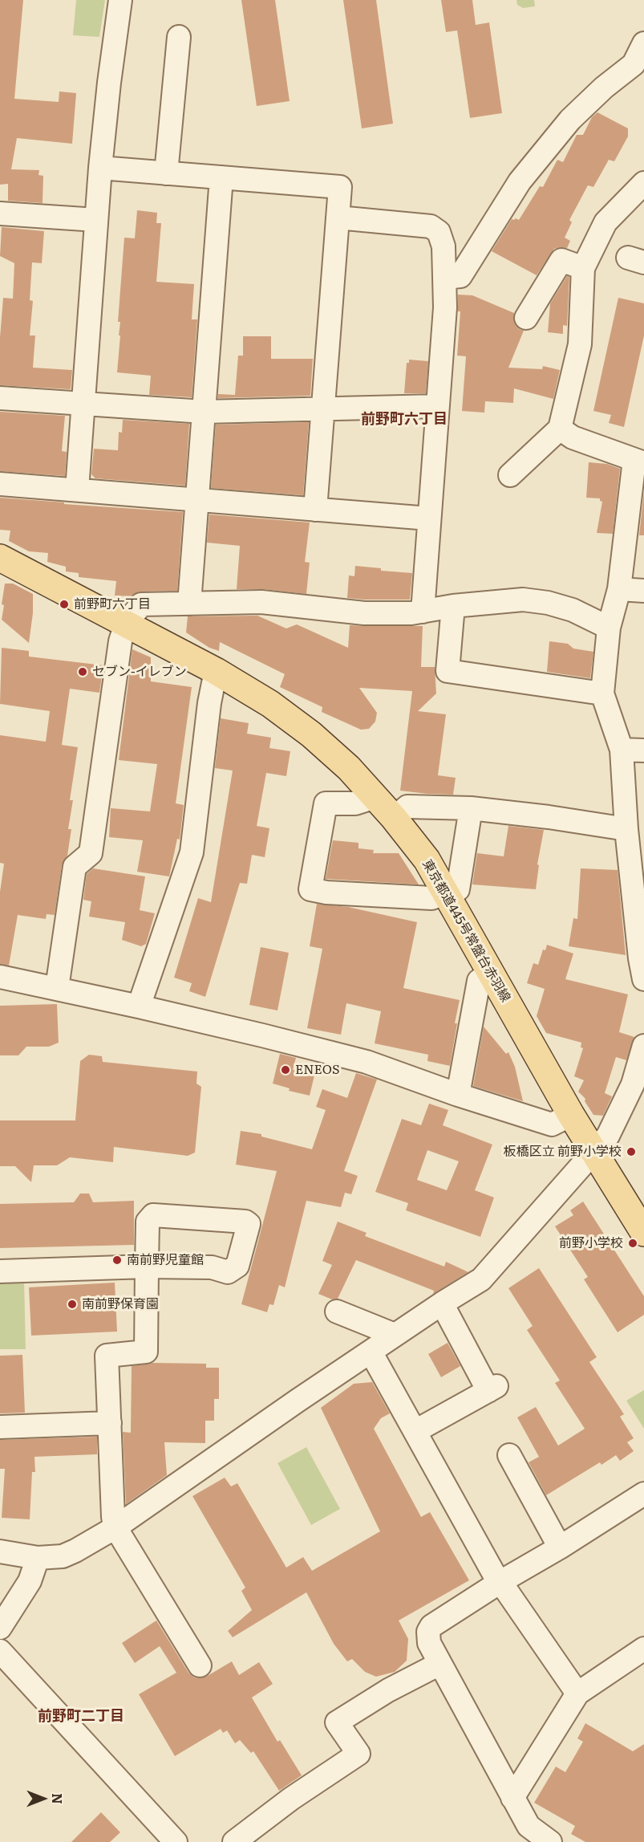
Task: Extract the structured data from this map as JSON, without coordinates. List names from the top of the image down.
{
  "streets": {
    "main road": ["東京都道445号常盤台赤羽線"]
  },
  "districts": ["前野町六丁目", "前野町二丁目"],
  "places": [
    "前野町六丁目",
    "セブン-イレブン",
    "ENEOS",
    "板橋区立 前野小学校",
    "前野小学校",
    "南前野児童館",
    "南前野保育園"
  ],
  "north": "right"
}
